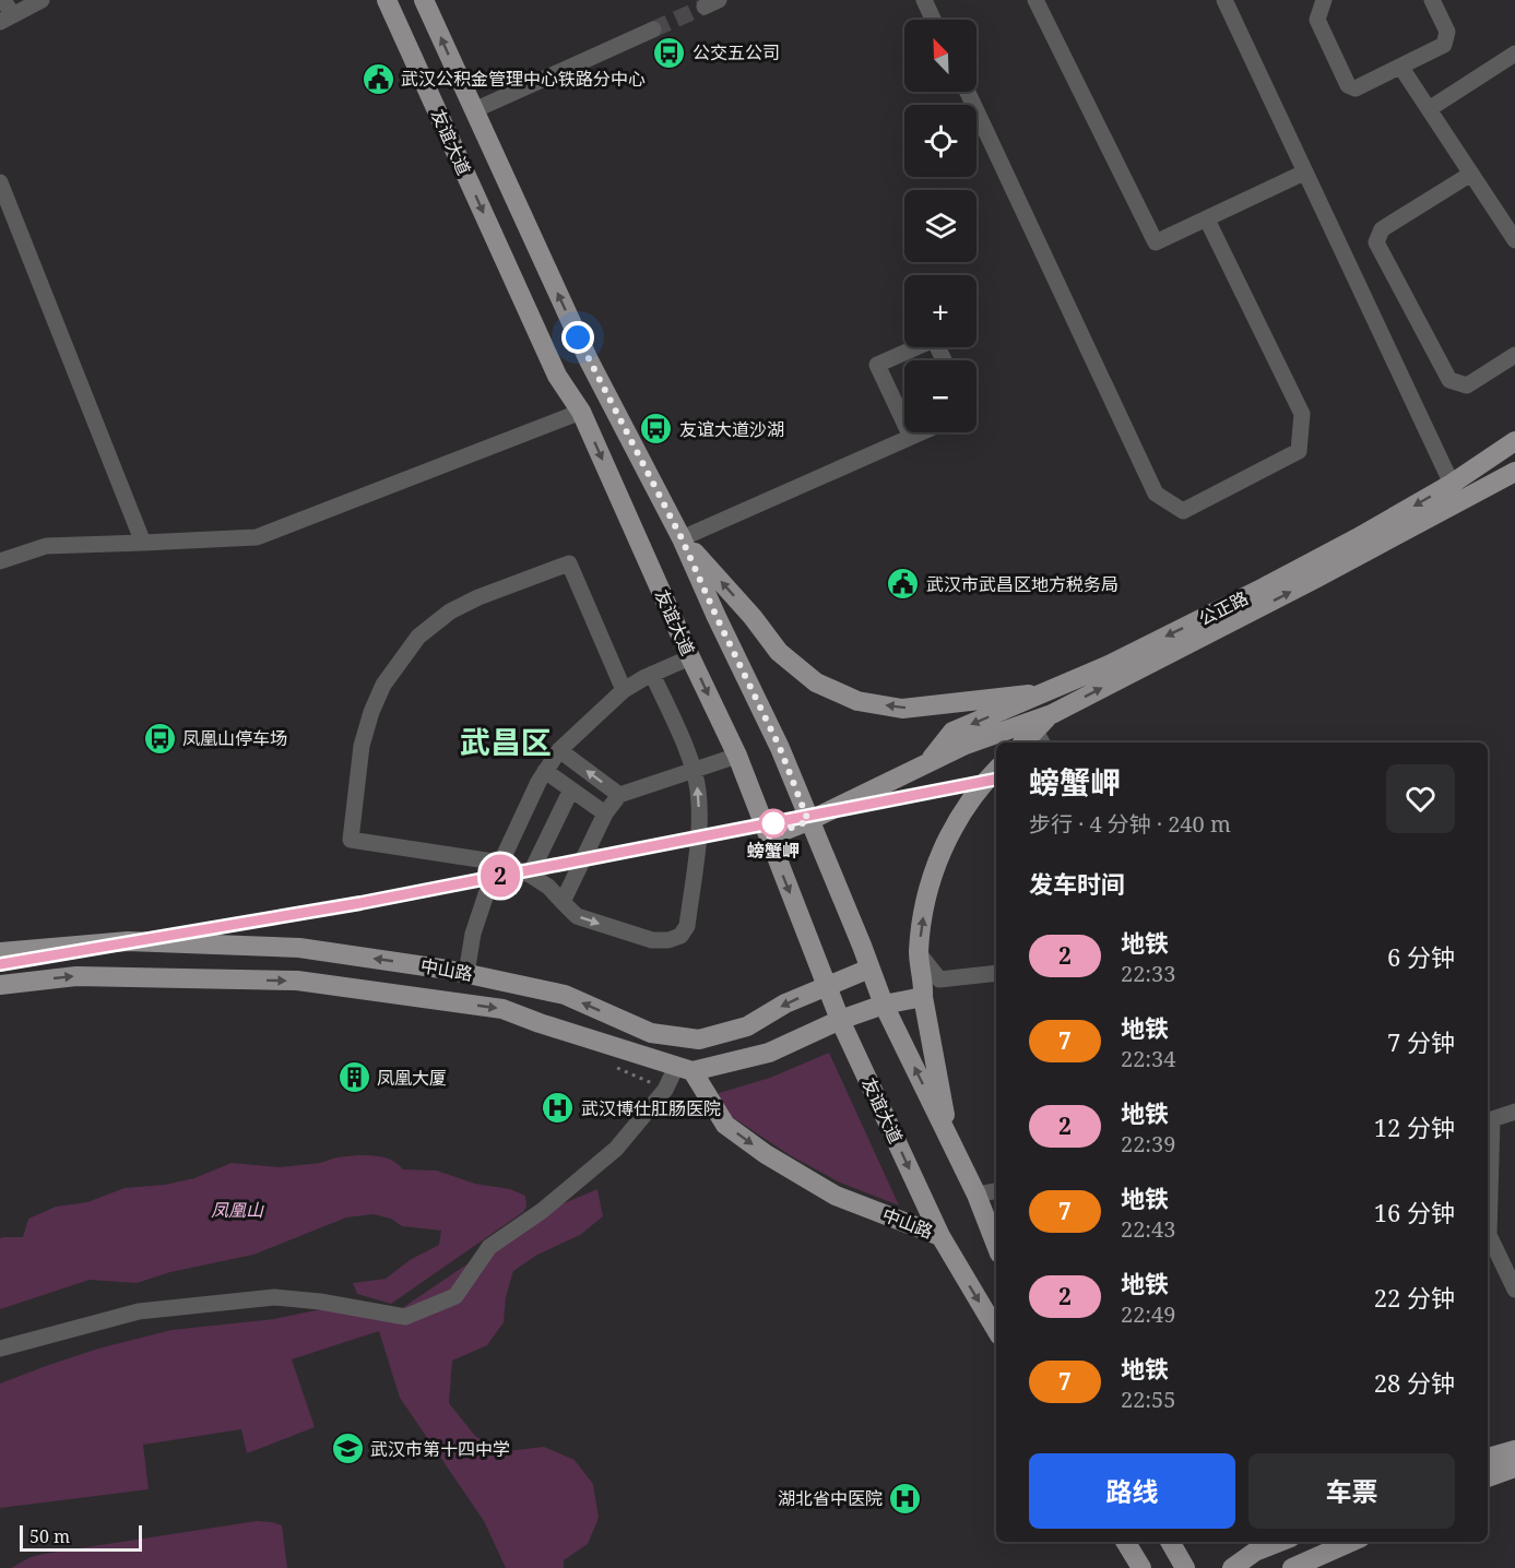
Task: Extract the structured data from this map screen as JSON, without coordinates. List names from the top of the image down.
{
  "streets": {
    "main road": ["友谊大道", "公正路", "中山路"]
  },
  "crossings": [
    ["友谊大道", "公正路"],
    ["友谊大道", "中山路"]
  ],
  "districts": ["武昌区"],
  "parks": ["凤凰山"],
  "places": {
    "bus stop": ["公交五公司", "友谊大道沙湖", "凤凰山停车场"],
    "public building": ["武汉公积金管理中心铁路分中心", "武汉市武昌区地方税务局"],
    "other": ["螃蟹岬"],
    "building": ["凤凰大厦"],
    "hospital": ["武汉博仕肛肠医院", "湖北省中医院"],
    "school or university": ["武汉市第十四中学"]
  },
  "lines": ["metro line 2"],
  "scale_bar": "50 m",
  "north": "top left",
  "page": {
    "on_map": "2",
    "map_buttons": ["+", "−"],
    "heading": [
      ["螃蟹岬", "步行 · 4 分钟 · 240 m"],
      "发车时间"
    ],
    "list": [
      {
        "mark": "2",
        "name": "地铁",
        "note": "22:33",
        "value": "6 分钟"
      },
      {
        "mark": "7",
        "name": "地铁",
        "note": "22:34",
        "value": "7 分钟"
      },
      {
        "mark": "2",
        "name": "地铁",
        "note": "22:39",
        "value": "12 分钟"
      },
      {
        "mark": "7",
        "name": "地铁",
        "note": "22:43",
        "value": "16 分钟"
      },
      {
        "mark": "2",
        "name": "地铁",
        "note": "22:49",
        "value": "22 分钟"
      },
      {
        "mark": "7",
        "name": "地铁",
        "note": "22:55",
        "value": "28 分钟"
      }
    ],
    "buttons": ["路线", "车票"],
    "scale": "50 m"
  }
}
